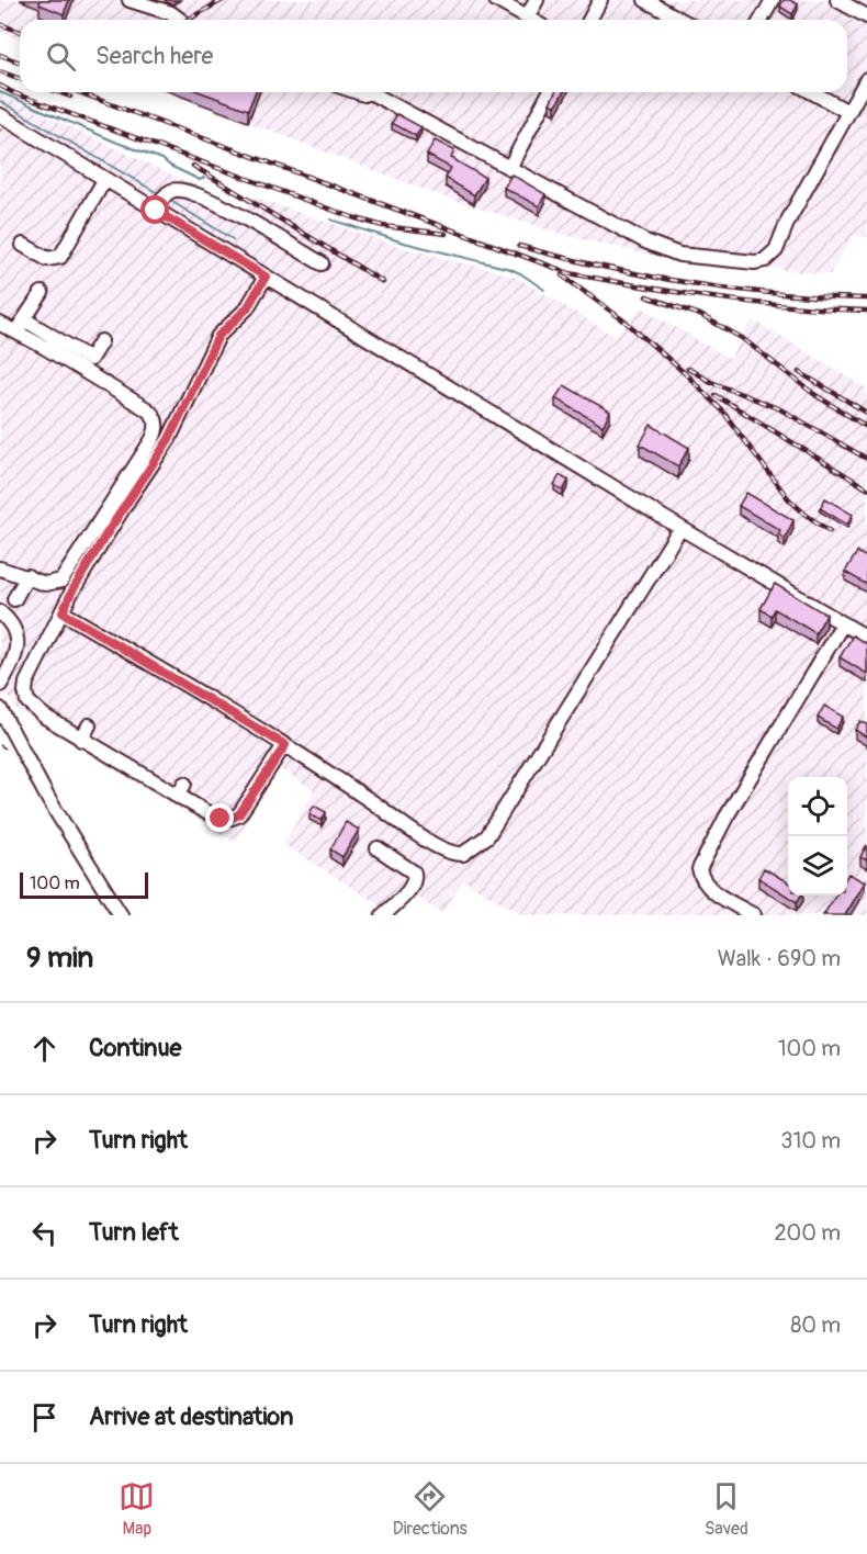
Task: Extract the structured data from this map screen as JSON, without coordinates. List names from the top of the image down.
{
  "scale_bar": "100 m",
  "page": {
    "search": "Search here",
    "scale": "100 m",
    "heading": ["9 min", "Walk · 690 m"],
    "list": [
      ["Continue", "100 m"],
      ["Turn right", "310 m"],
      ["Turn left", "200 m"],
      ["Turn right", "80 m"],
      "Arrive at destination"
    ],
    "nav": ["Map", "Directions", "Saved"]
  }
}
